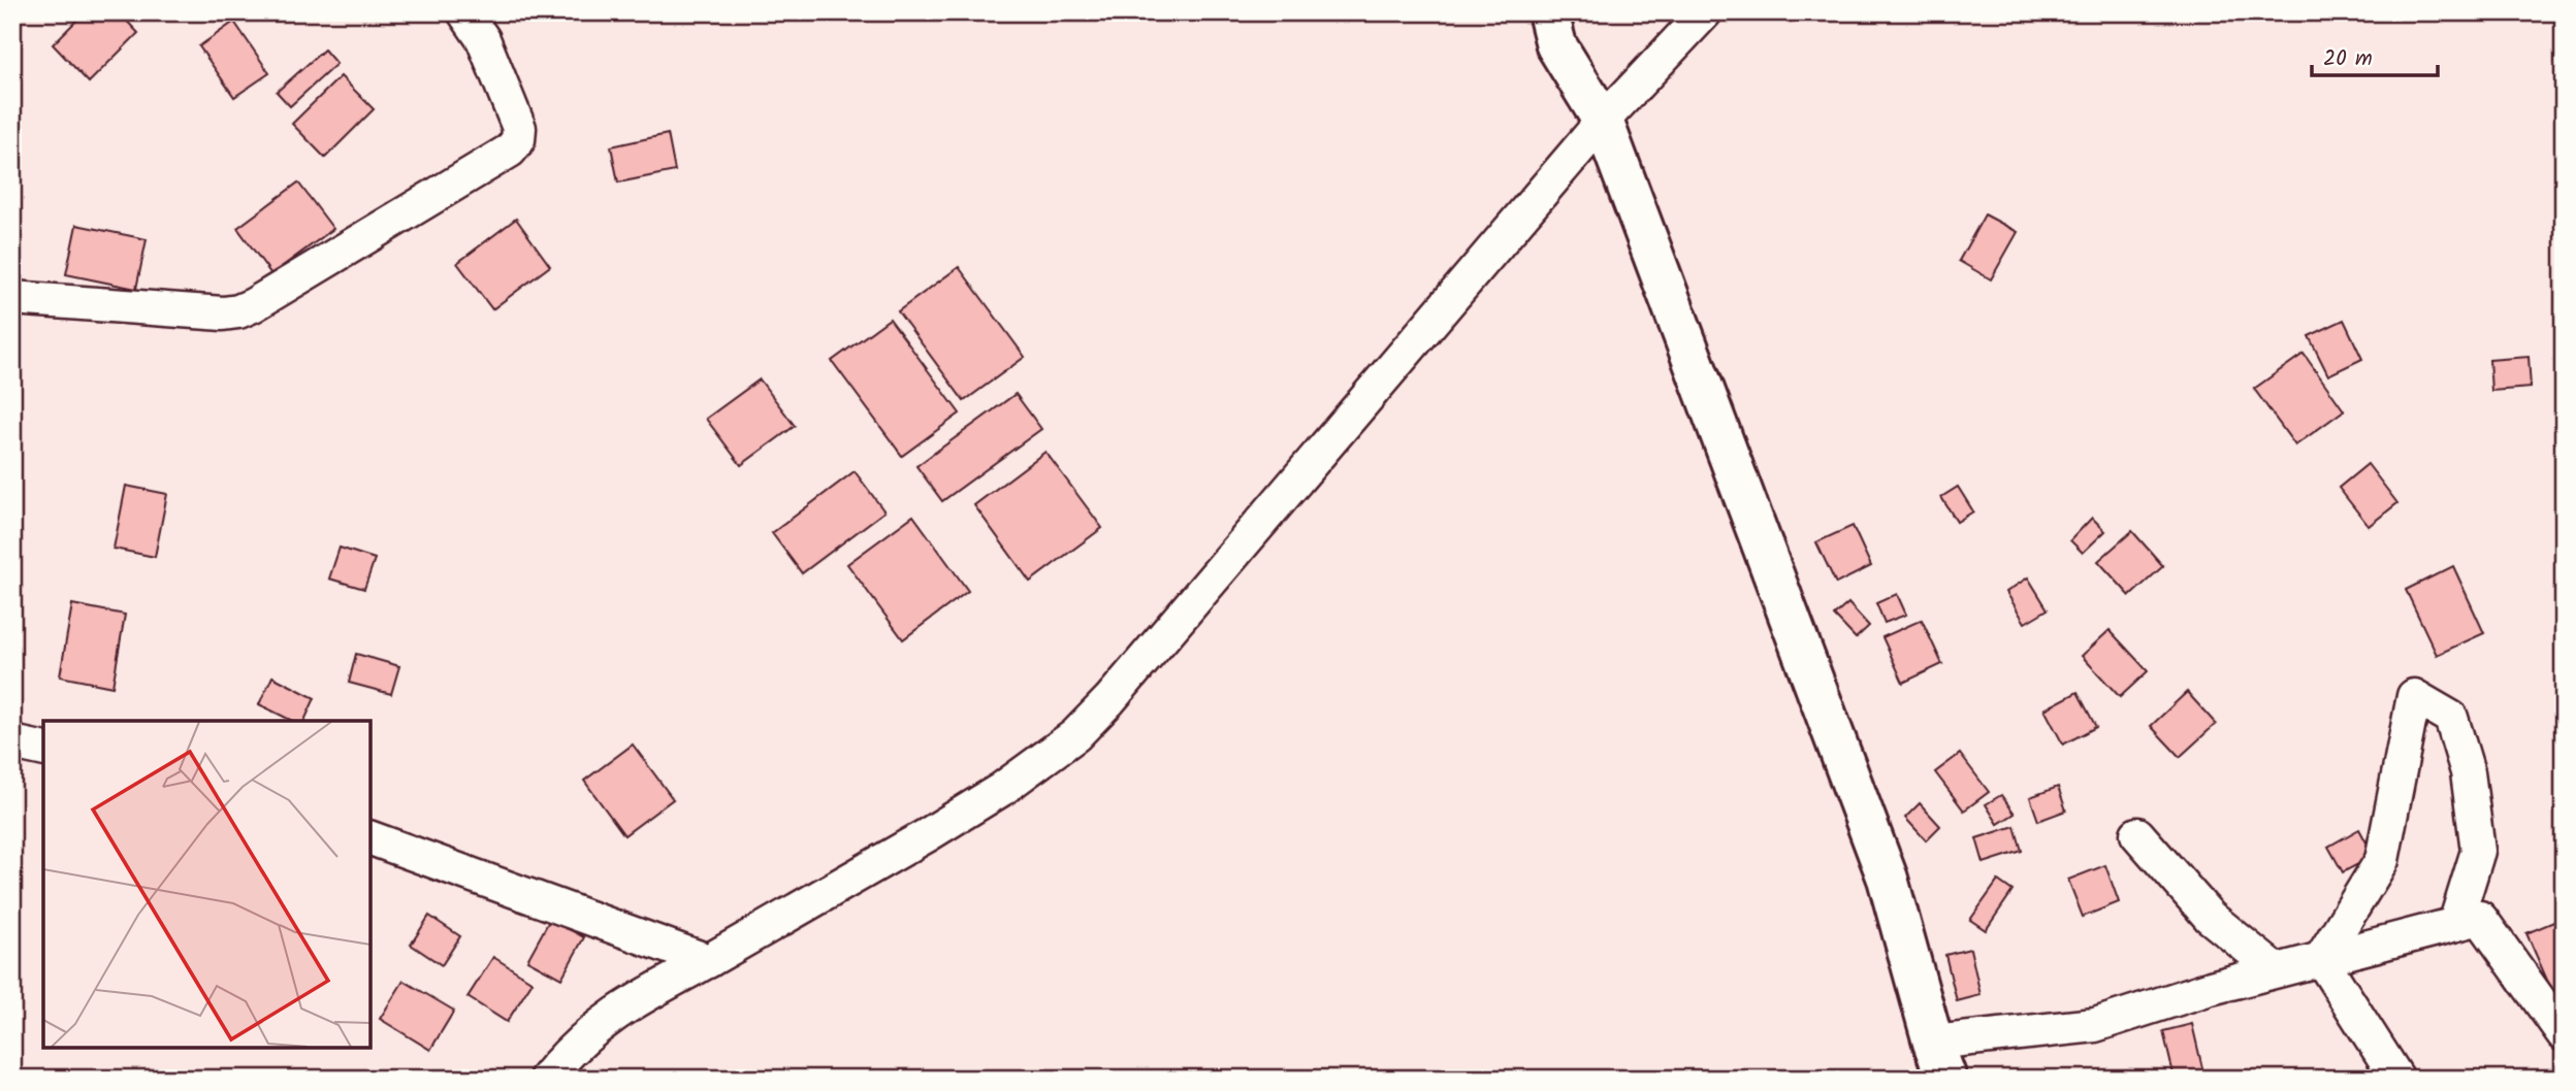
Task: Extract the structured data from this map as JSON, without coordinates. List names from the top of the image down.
{
  "scale_bar": "20 m"
}
